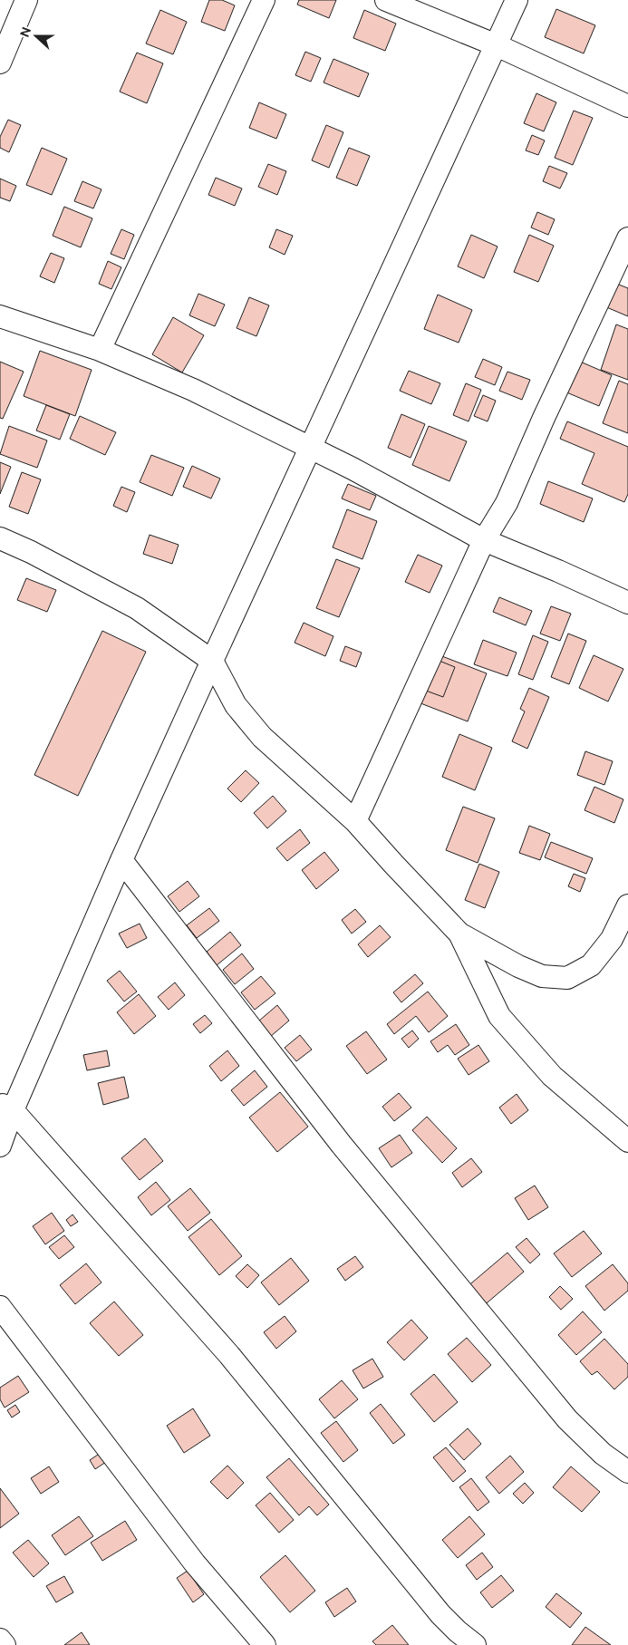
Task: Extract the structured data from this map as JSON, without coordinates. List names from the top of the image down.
{
  "north": "left"
}
